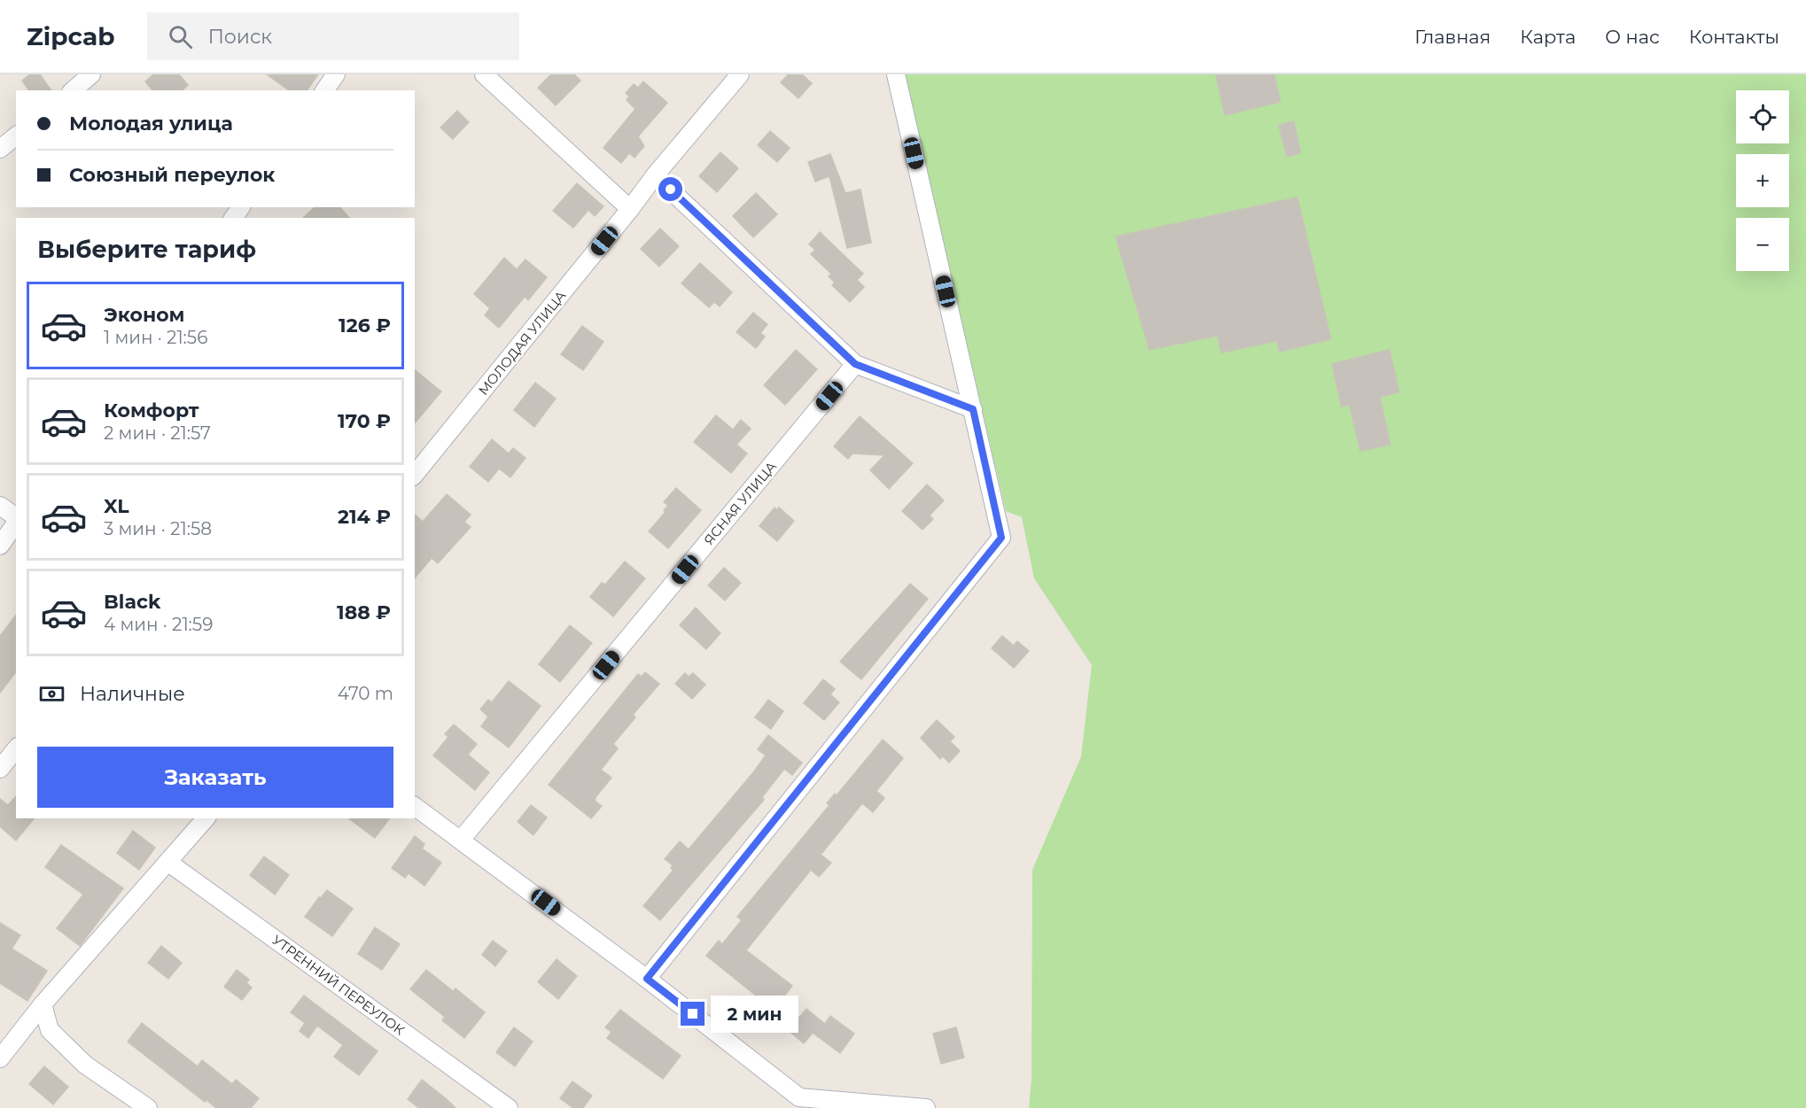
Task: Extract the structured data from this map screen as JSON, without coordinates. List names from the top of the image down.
{
  "streets": {
    "street": ["МОЛОДАЯ УЛИЦА", "ЯСНАЯ УЛИЦА", "УТРЕННИЙ ПЕРЕУЛОК"]
  },
  "page": {
    "header": "Zipcab",
    "search": "Поиск",
    "nav": [
      "Главная",
      "Карта",
      "О нас",
      "Контакты"
    ],
    "map_buttons": ["+", "−"],
    "banner": ["Молодая улица", "Союзный переулок"],
    "heading": "Выберите тариф",
    "list": [
      {
        "name": "Эконом",
        "note": "1 мин · 21:56",
        "value": "126 ₽"
      },
      {
        "name": "Комфорт",
        "note": "2 мин · 21:57",
        "value": "170 ₽"
      },
      {
        "name": "XL",
        "note": "3 мин · 21:58",
        "value": "214 ₽"
      },
      {
        "name": "Black",
        "note": "4 мин · 21:59",
        "value": "188 ₽"
      }
    ],
    "pay": ["Наличные", "470 m"],
    "buttons": "Заказать",
    "bubble": "2 мин"
  }
}
